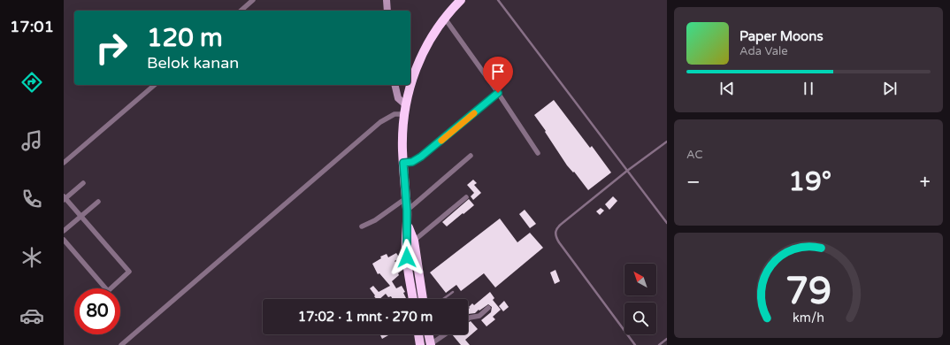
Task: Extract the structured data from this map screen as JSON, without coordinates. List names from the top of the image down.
{
  "north": "top left",
  "page": {
    "tabs": "17:01",
    "turn": ["120 m", "Belok kanan"],
    "song": ["Paper Moons", "Ada Vale"],
    "tile": "AC",
    "heat": ["−", "19°", "+"],
    "limit": "80",
    "trip": "17:02 · 1 mnt · 270 m",
    "gauge": ["79", "km/h"]
  }
}
